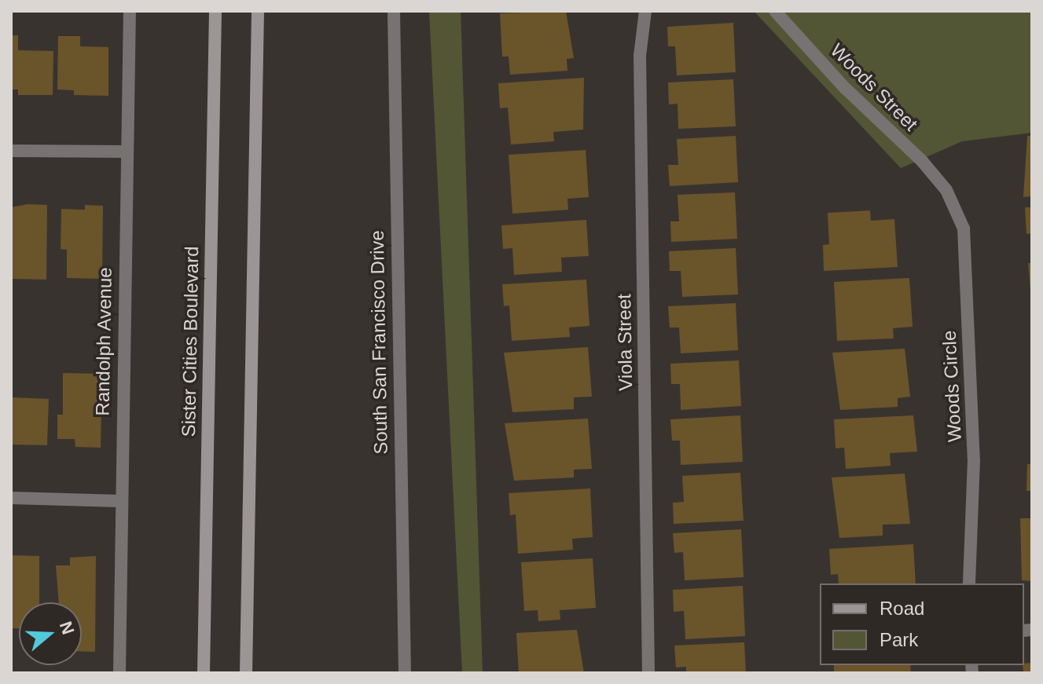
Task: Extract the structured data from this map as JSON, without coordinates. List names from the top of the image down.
{
  "streets": {
    "main road": ["Sister Cities Boulevard"],
    "street": [
      "Woods Street",
      "Randolph Avenue",
      "South San Francisco Drive",
      "Viola Street",
      "Woods Circle"
    ]
  },
  "crossings": [
    ["Woods Street", "Woods Circle"]
  ],
  "legend": ["Road", "Park"],
  "north": "right"
}
